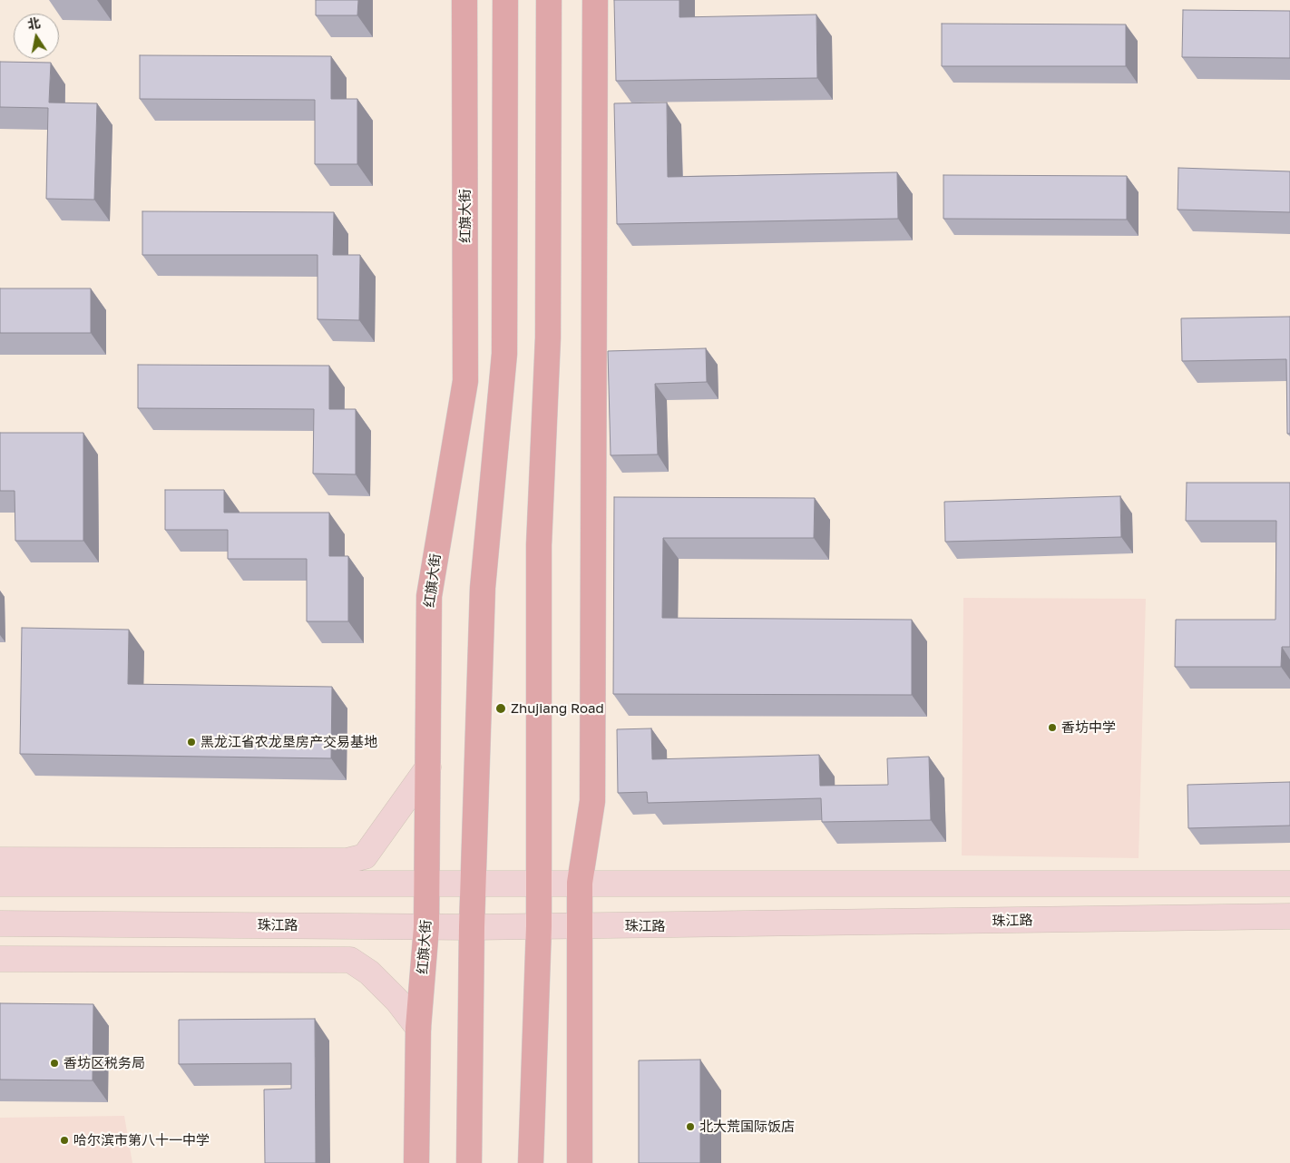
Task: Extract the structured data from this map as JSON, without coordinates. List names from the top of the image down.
{
  "streets": {
    "main road": ["红旗大街", "珠江路"]
  },
  "crossings": [
    ["红旗大街", "珠江路"]
  ],
  "places": [
    "Zhujiang Road",
    "香坊中学",
    "黑龙江省农龙垦房产交易基地",
    "香坊区税务局",
    "北大荒国际饭店",
    "哈尔滨市第八十一中学"
  ],
  "north": "top"
}
